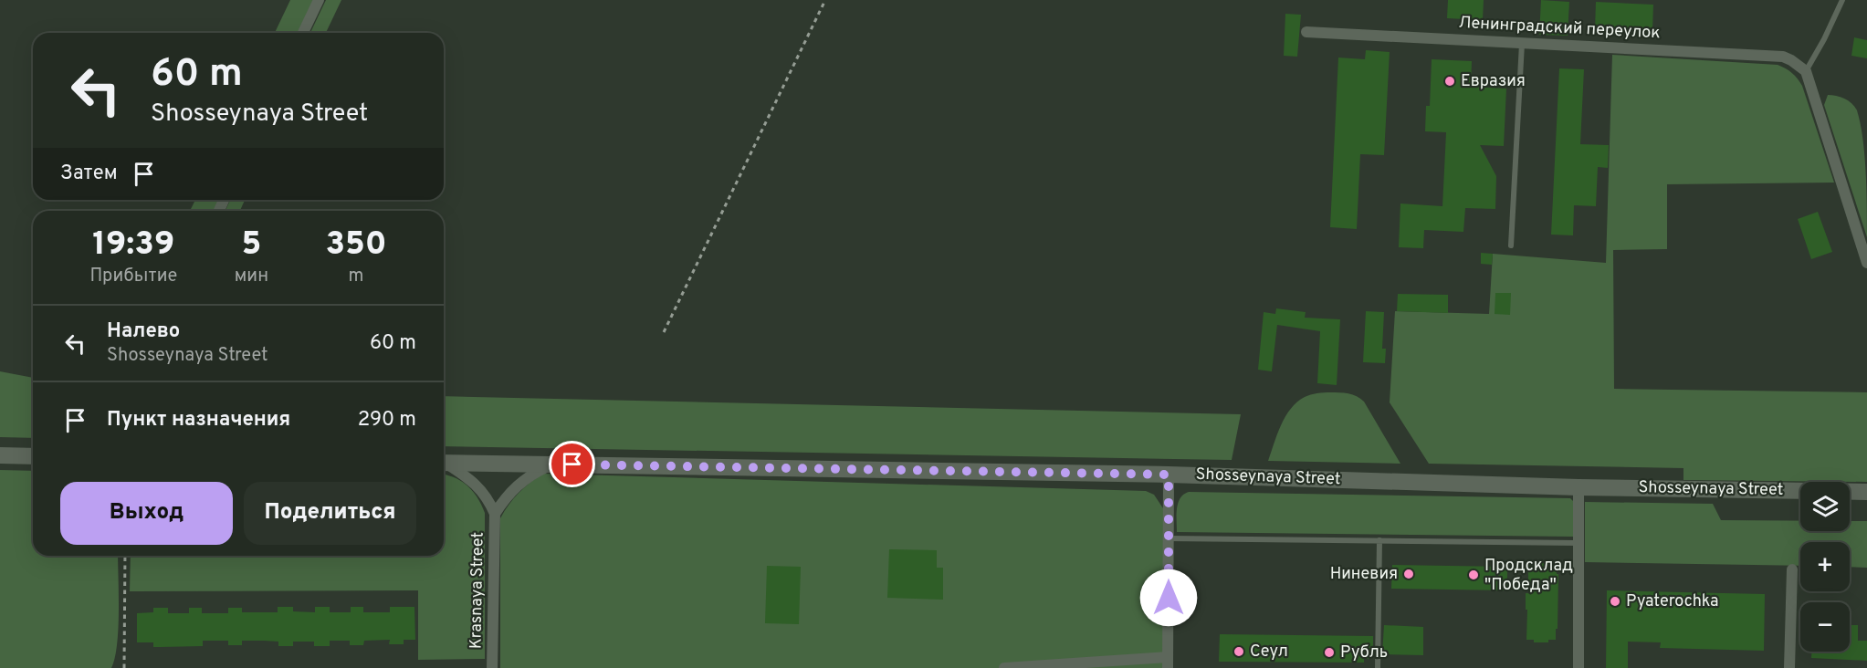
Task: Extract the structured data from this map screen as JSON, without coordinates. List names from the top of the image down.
{
  "streets": {
    "main road": ["Shosseynaya Street"],
    "street": ["Ленинградский переулок", "Krasnaya Street"]
  },
  "places": [
    "Евразия",
    "Ниневия",
    "Продсклад \"Победа\"",
    "Pyaterochka",
    "Сеул",
    "Рубль"
  ],
  "page": {
    "turn": ["60 m", "Shosseynaya Street"],
    "then": "Затем",
    "eta": [
      "19:39",
      "Прибытие",
      "5",
      "мин",
      "350",
      "m"
    ],
    "list": [
      {
        "name": "Налево",
        "note": "Shosseynaya Street",
        "value": "60 m"
      },
      {
        "name": "Пункт назначения",
        "value": "290 m"
      }
    ],
    "buttons": ["Выход", "Поделиться"],
    "map_buttons": ["+", "−"]
  }
}
